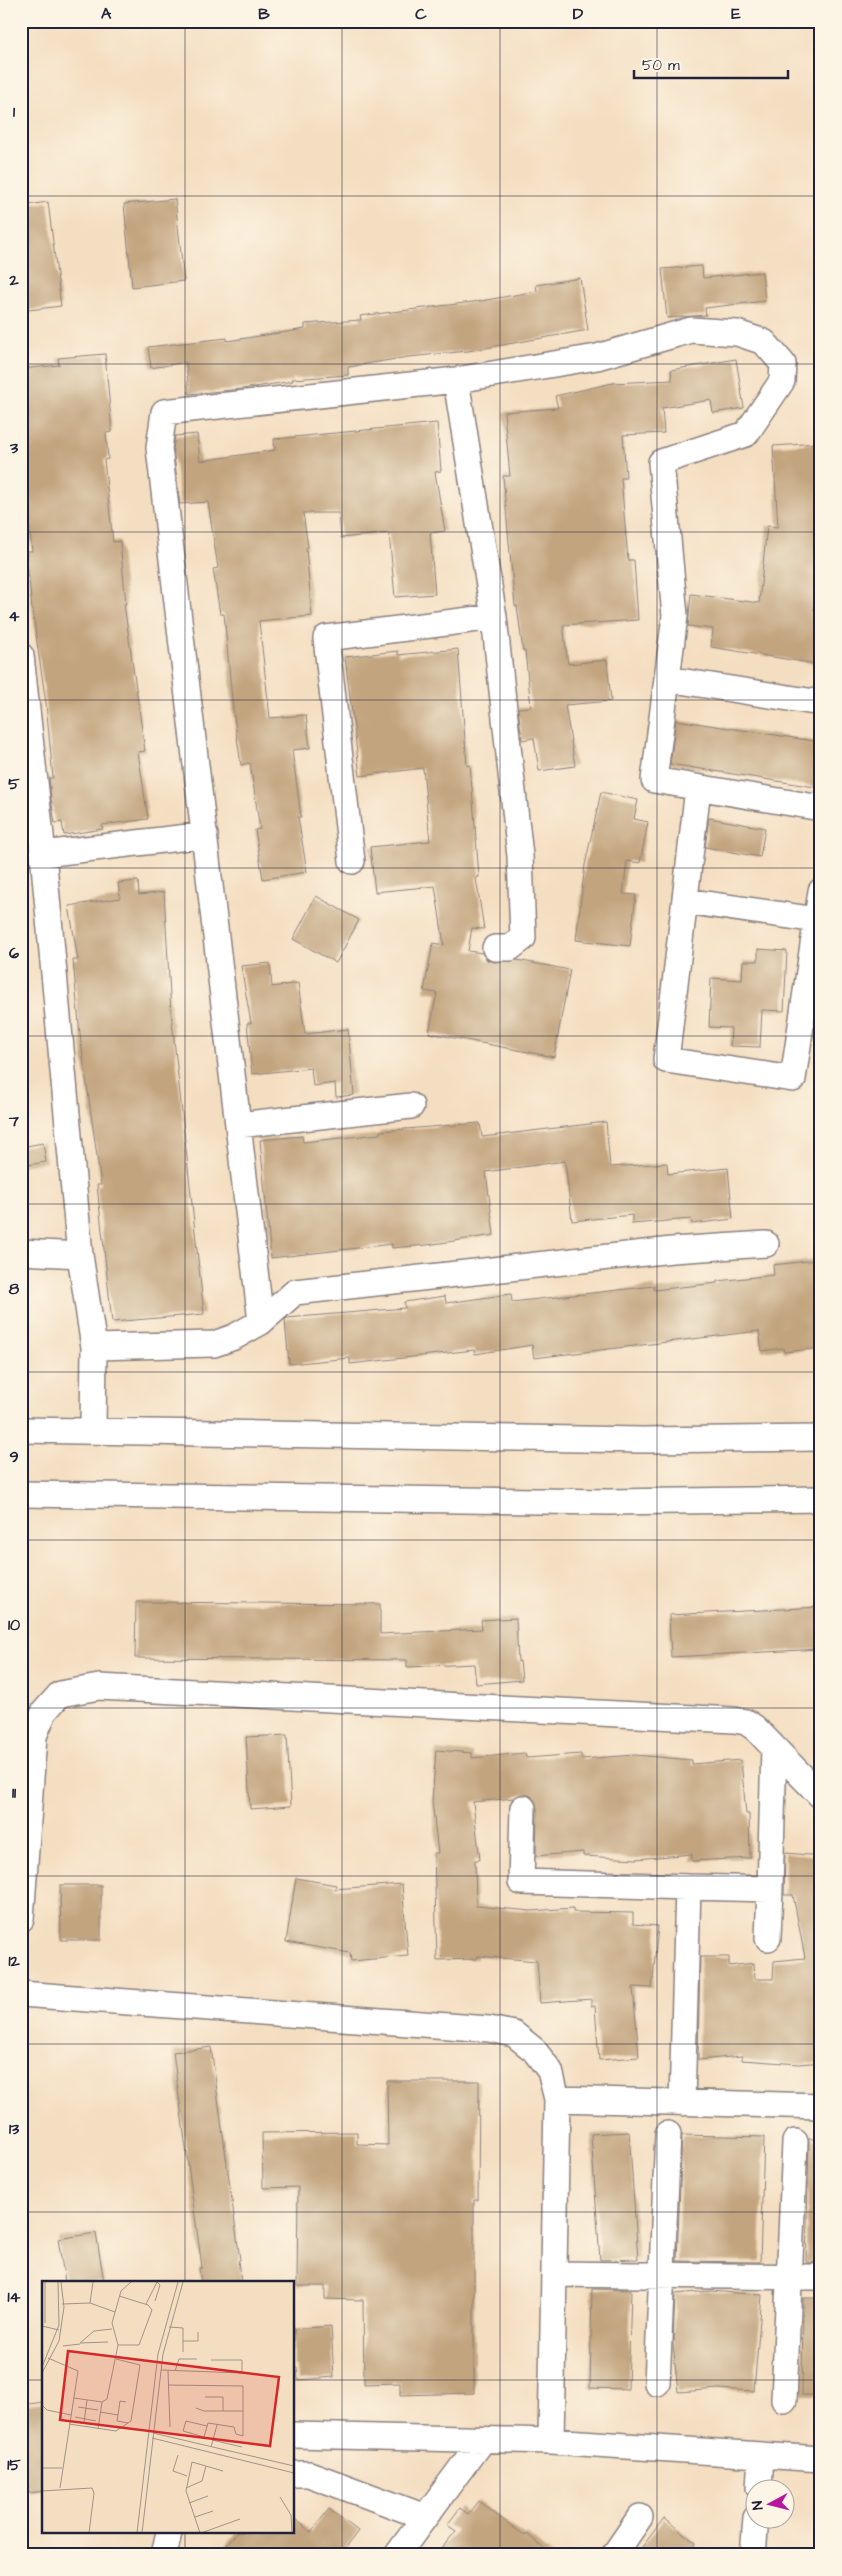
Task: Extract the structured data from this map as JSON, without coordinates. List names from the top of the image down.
{
  "scale_bar": "50 m",
  "north": "left",
  "grid": {
    "columns": [
      "A",
      "B",
      "C",
      "D",
      "E"
    ],
    "rows": [
      "1",
      "2",
      "3",
      "4",
      "5",
      "6",
      "7",
      "8",
      "9",
      "10",
      "11",
      "12",
      "13",
      "14",
      "15"
    ]
  }
}
